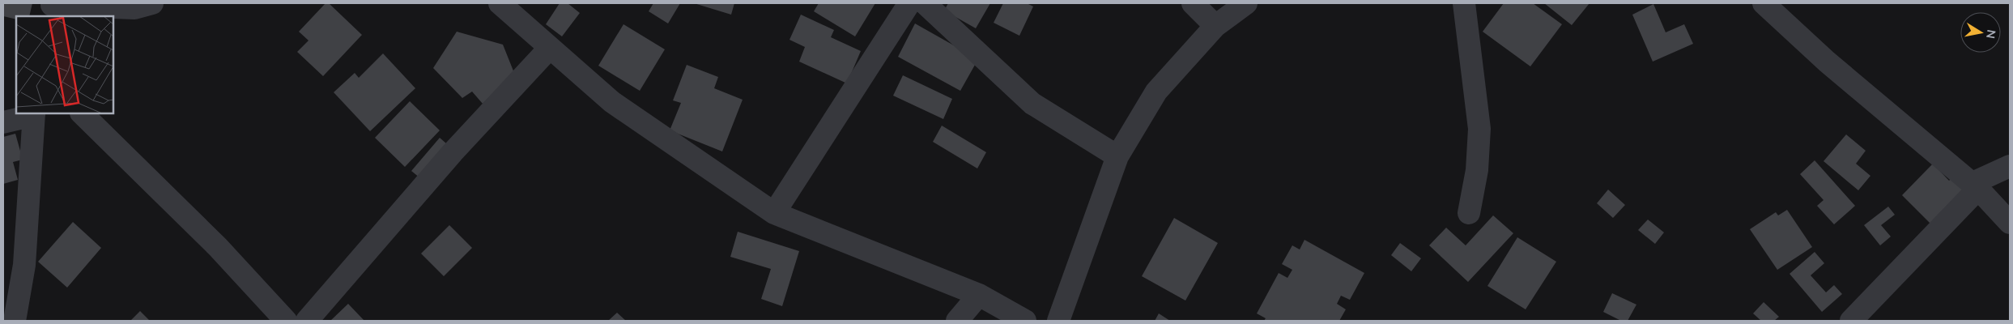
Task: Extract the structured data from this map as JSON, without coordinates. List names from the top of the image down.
{
  "north": "right"
}
